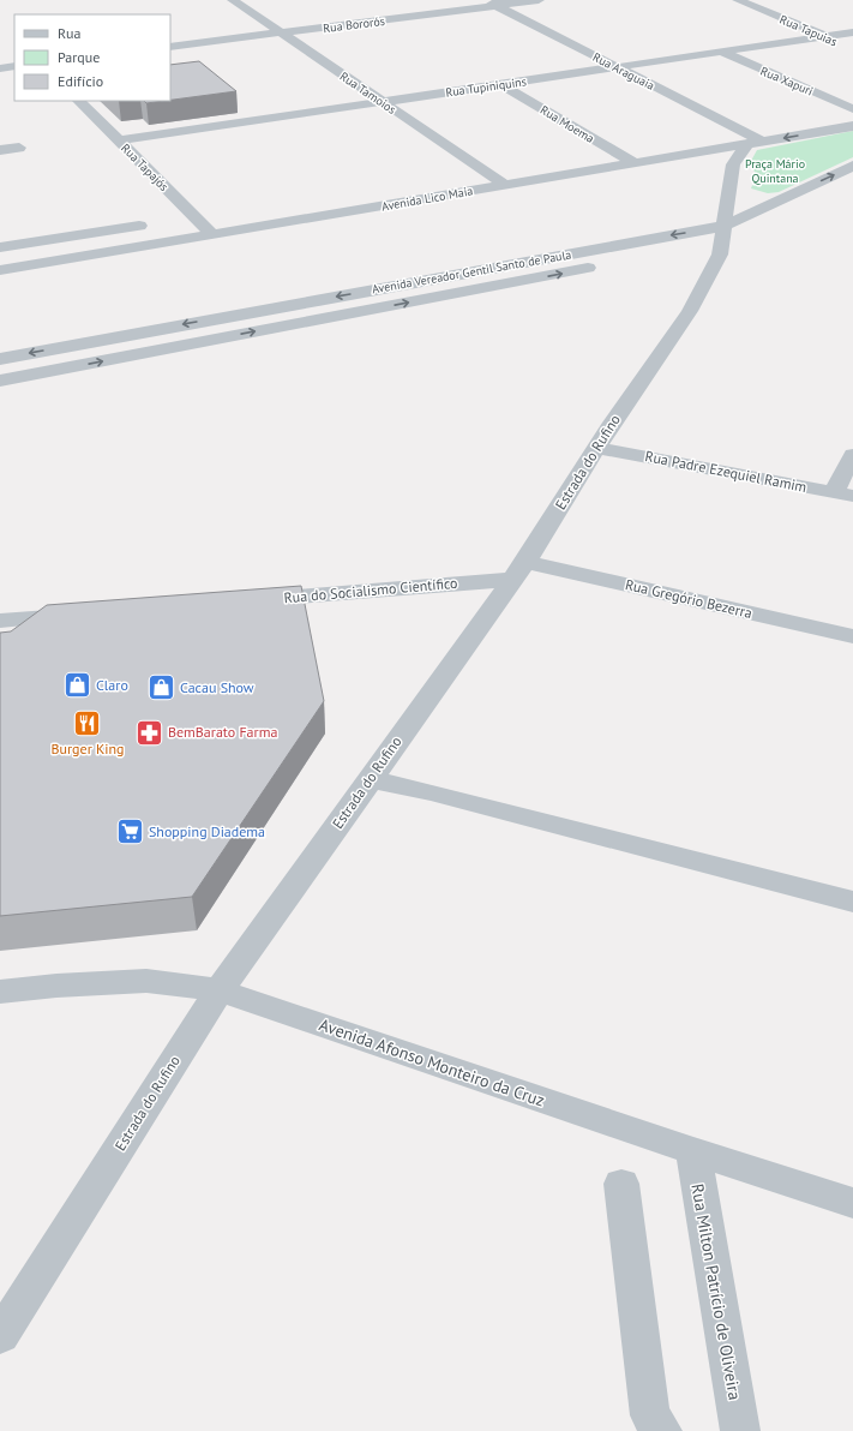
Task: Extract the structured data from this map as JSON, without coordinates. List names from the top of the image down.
{
  "streets": {
    "street": [
      "Rua Bororós",
      "Rua Tapuias",
      "Rua Araguaia",
      "Rua Xapuri",
      "Rua Tupiniquins",
      "Rua Tamoios",
      "Rua Moema",
      "Rua Tapajós",
      "Avenida Lico Maia",
      "Avenida Vereador Gentil Santo de Paula",
      "Estrada do Rufino",
      "Rua Padre Ezequiel Ramim",
      "Rua do Socialismo Científico",
      "Rua Gregório Bezerra",
      "Avenida Afonso Monteiro da Cruz",
      "Rua Milton Patrício de Oliveira"
    ]
  },
  "crossings": [
    ["Rua Bororós", "Rua Araguaia"],
    ["Rua Bororós", "Rua Tamoios"],
    ["Rua Tapuias", "Rua Tupiniquins"],
    ["Rua Araguaia", "Rua Tupiniquins"],
    ["Rua Araguaia", "Avenida Lico Maia"],
    ["Rua Araguaia", "Estrada do Rufino"],
    ["Rua Xapuri", "Rua Tupiniquins"],
    ["Rua Tupiniquins", "Rua Tamoios"],
    ["Rua Tupiniquins", "Rua Moema"],
    ["Rua Tupiniquins", "Rua Tapajós"],
    ["Rua Tamoios", "Avenida Lico Maia"],
    ["Rua Moema", "Avenida Lico Maia"],
    ["Rua Tapajós", "Avenida Lico Maia"],
    ["Avenida Lico Maia", "Estrada do Rufino"],
    ["Avenida Vereador Gentil Santo de Paula", "Estrada do Rufino"],
    ["Estrada do Rufino", "Rua Padre Ezequiel Ramim"],
    ["Estrada do Rufino", "Rua do Socialismo Científico"],
    ["Estrada do Rufino", "Rua Gregório Bezerra"],
    ["Estrada do Rufino", "Avenida Afonso Monteiro da Cruz"],
    ["Rua do Socialismo Científico", "Rua Gregório Bezerra"],
    ["Avenida Afonso Monteiro da Cruz", "Rua Milton Patrício de Oliveira"]
  ],
  "parks": ["Praça Mário Quintana"],
  "places": {
    "shop": ["Claro", "Cacau Show"],
    "restaurant": ["Burger King"],
    "pharmacy": ["BemBarato Farma"],
    "supermarket": ["Shopping Diadema"]
  },
  "legend": ["Rua", "Parque", "Edifício"]
}
